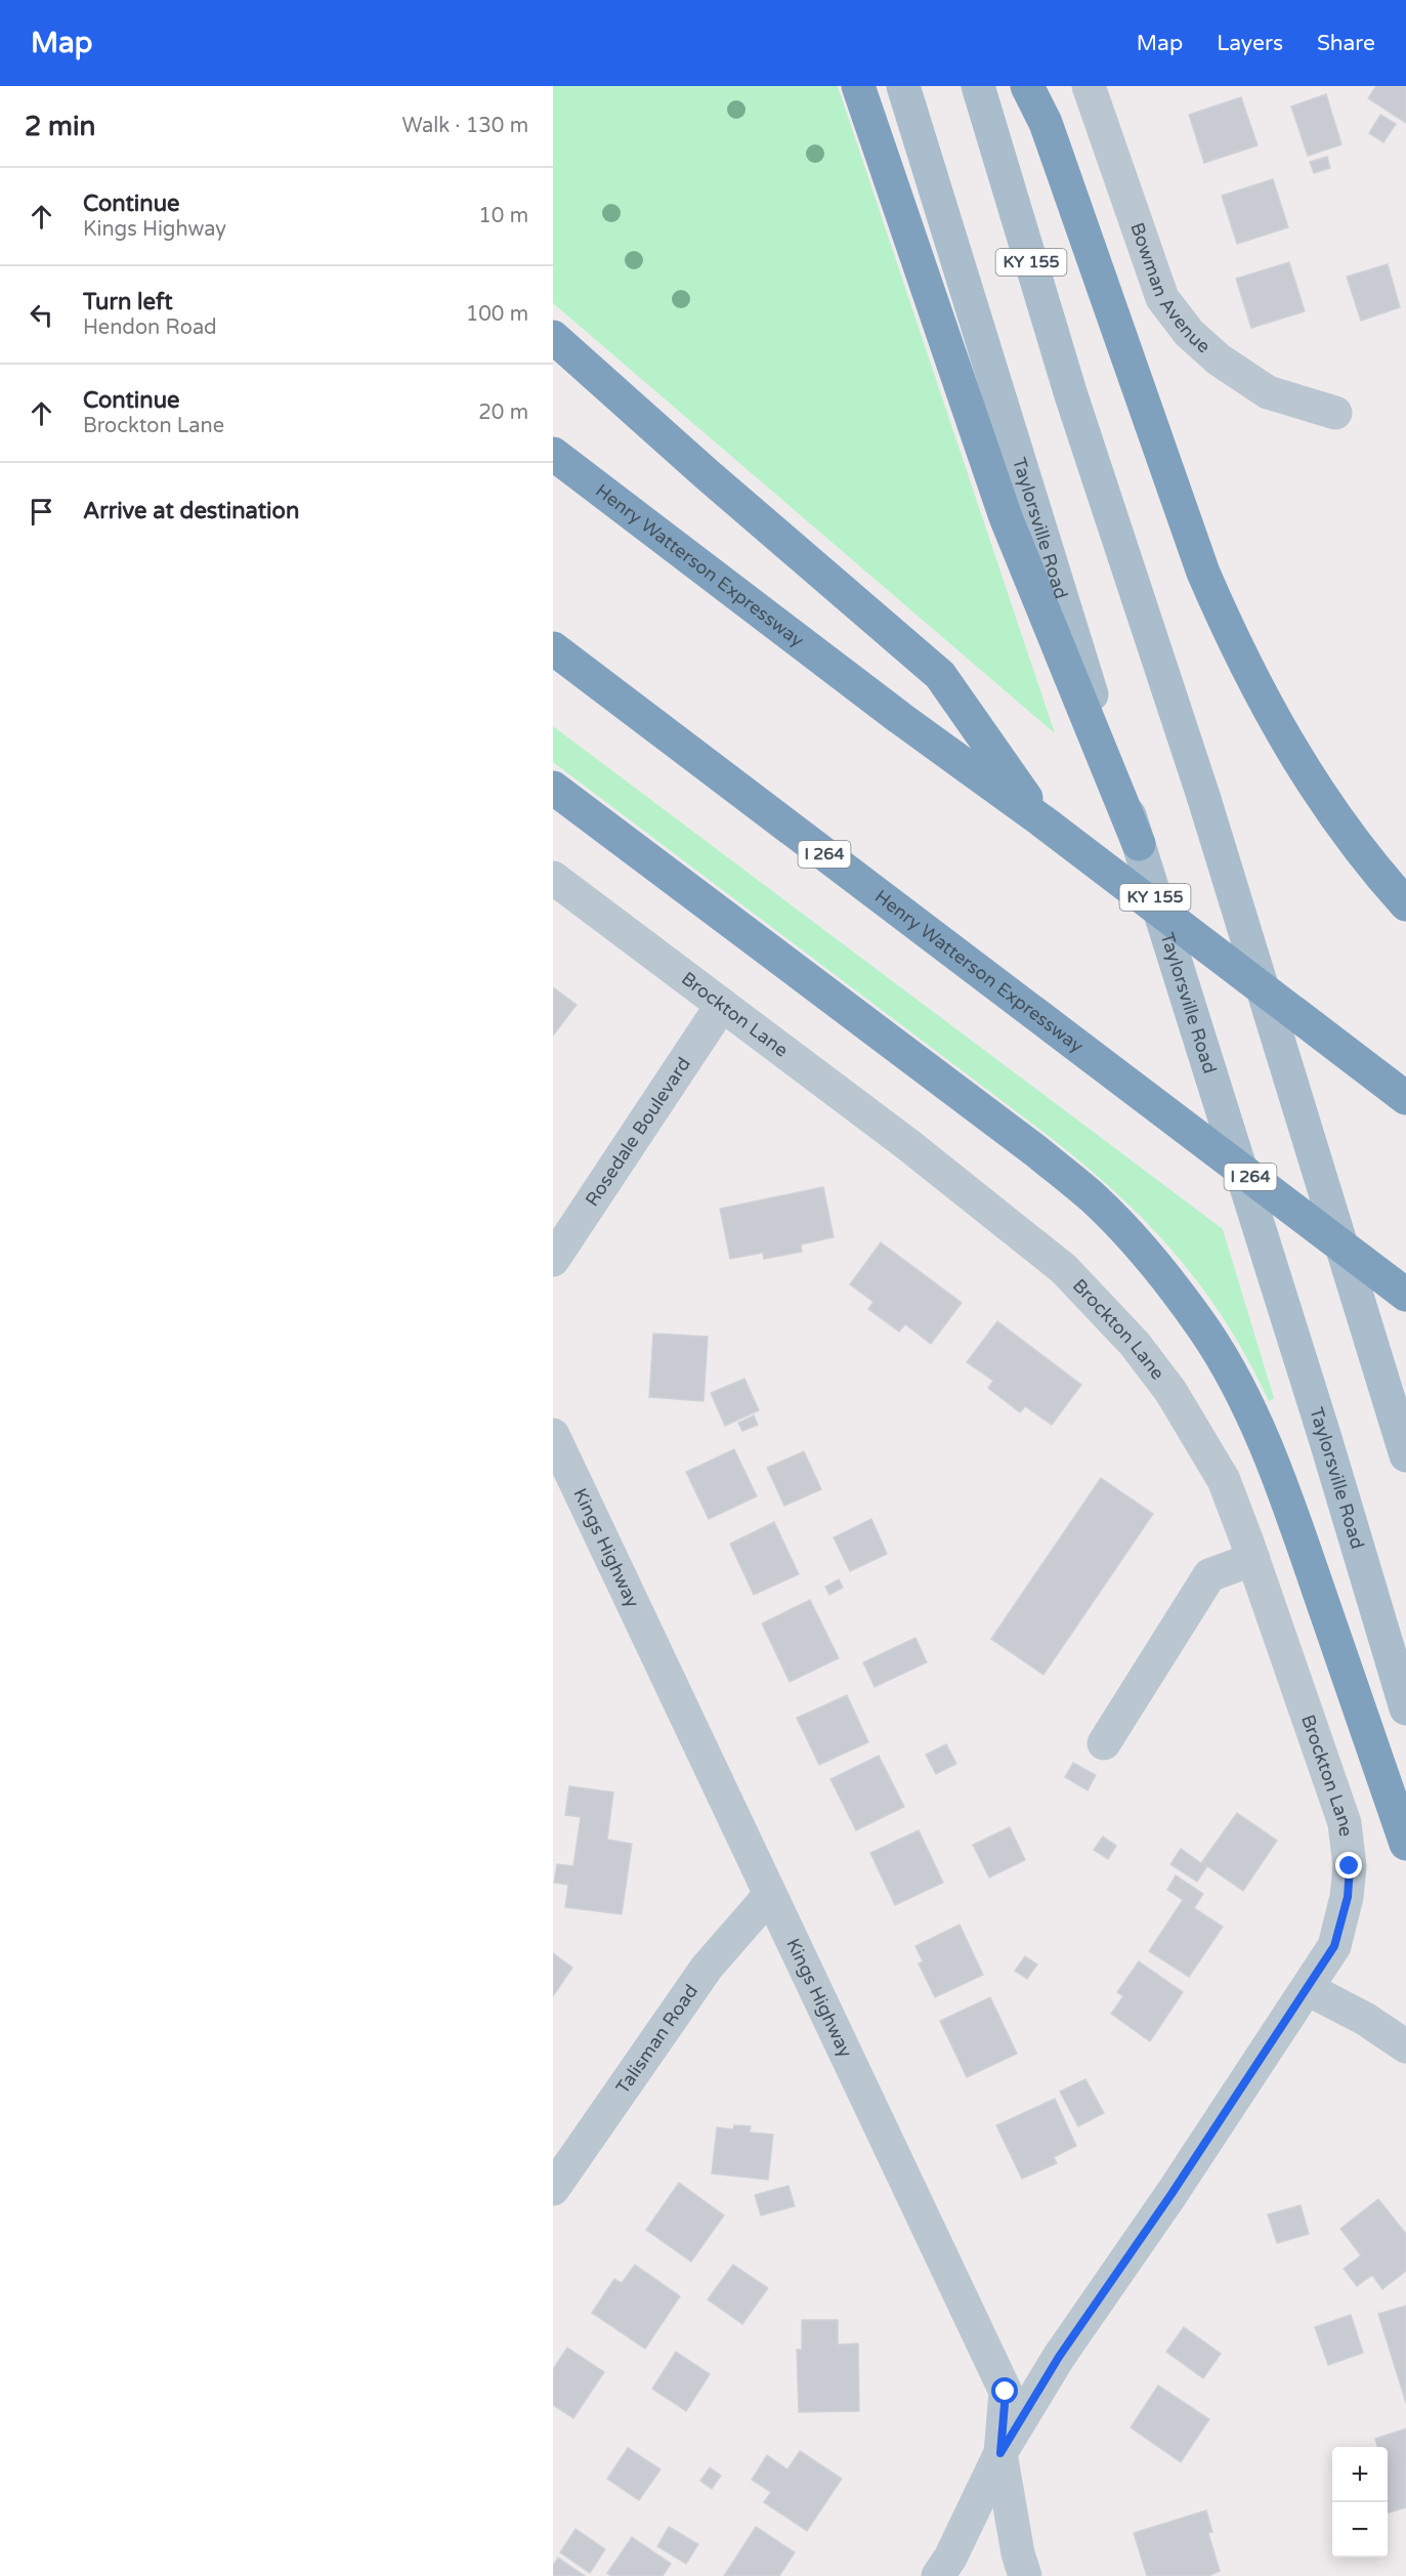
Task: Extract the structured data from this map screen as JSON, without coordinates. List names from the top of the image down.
{
  "streets": {
    "highway": ["Henry Watterson Expressway", "I 264"],
    "main road": ["KY 155", "Taylorsville Road"],
    "street": [
      "Bowman Avenue",
      "Brockton Lane",
      "Rosedale Boulevard",
      "Kings Highway",
      "Talisman Road"
    ]
  },
  "crossings": [
    ["Brockton Lane", "Rosedale Boulevard"],
    ["Brockton Lane", "Kings Highway"],
    ["Kings Highway", "Talisman Road"]
  ],
  "page": {
    "header": "Map",
    "nav": ["Map", "Layers", "Share"],
    "heading": ["2 min", "Walk · 130 m"],
    "list": [
      ["Continue", "Kings Highway", "10 m"],
      ["Turn left", "Hendon Road", "100 m"],
      ["Continue", "Brockton Lane", "20 m"],
      "Arrive at destination"
    ],
    "map_buttons": ["+", "−"]
  }
}
